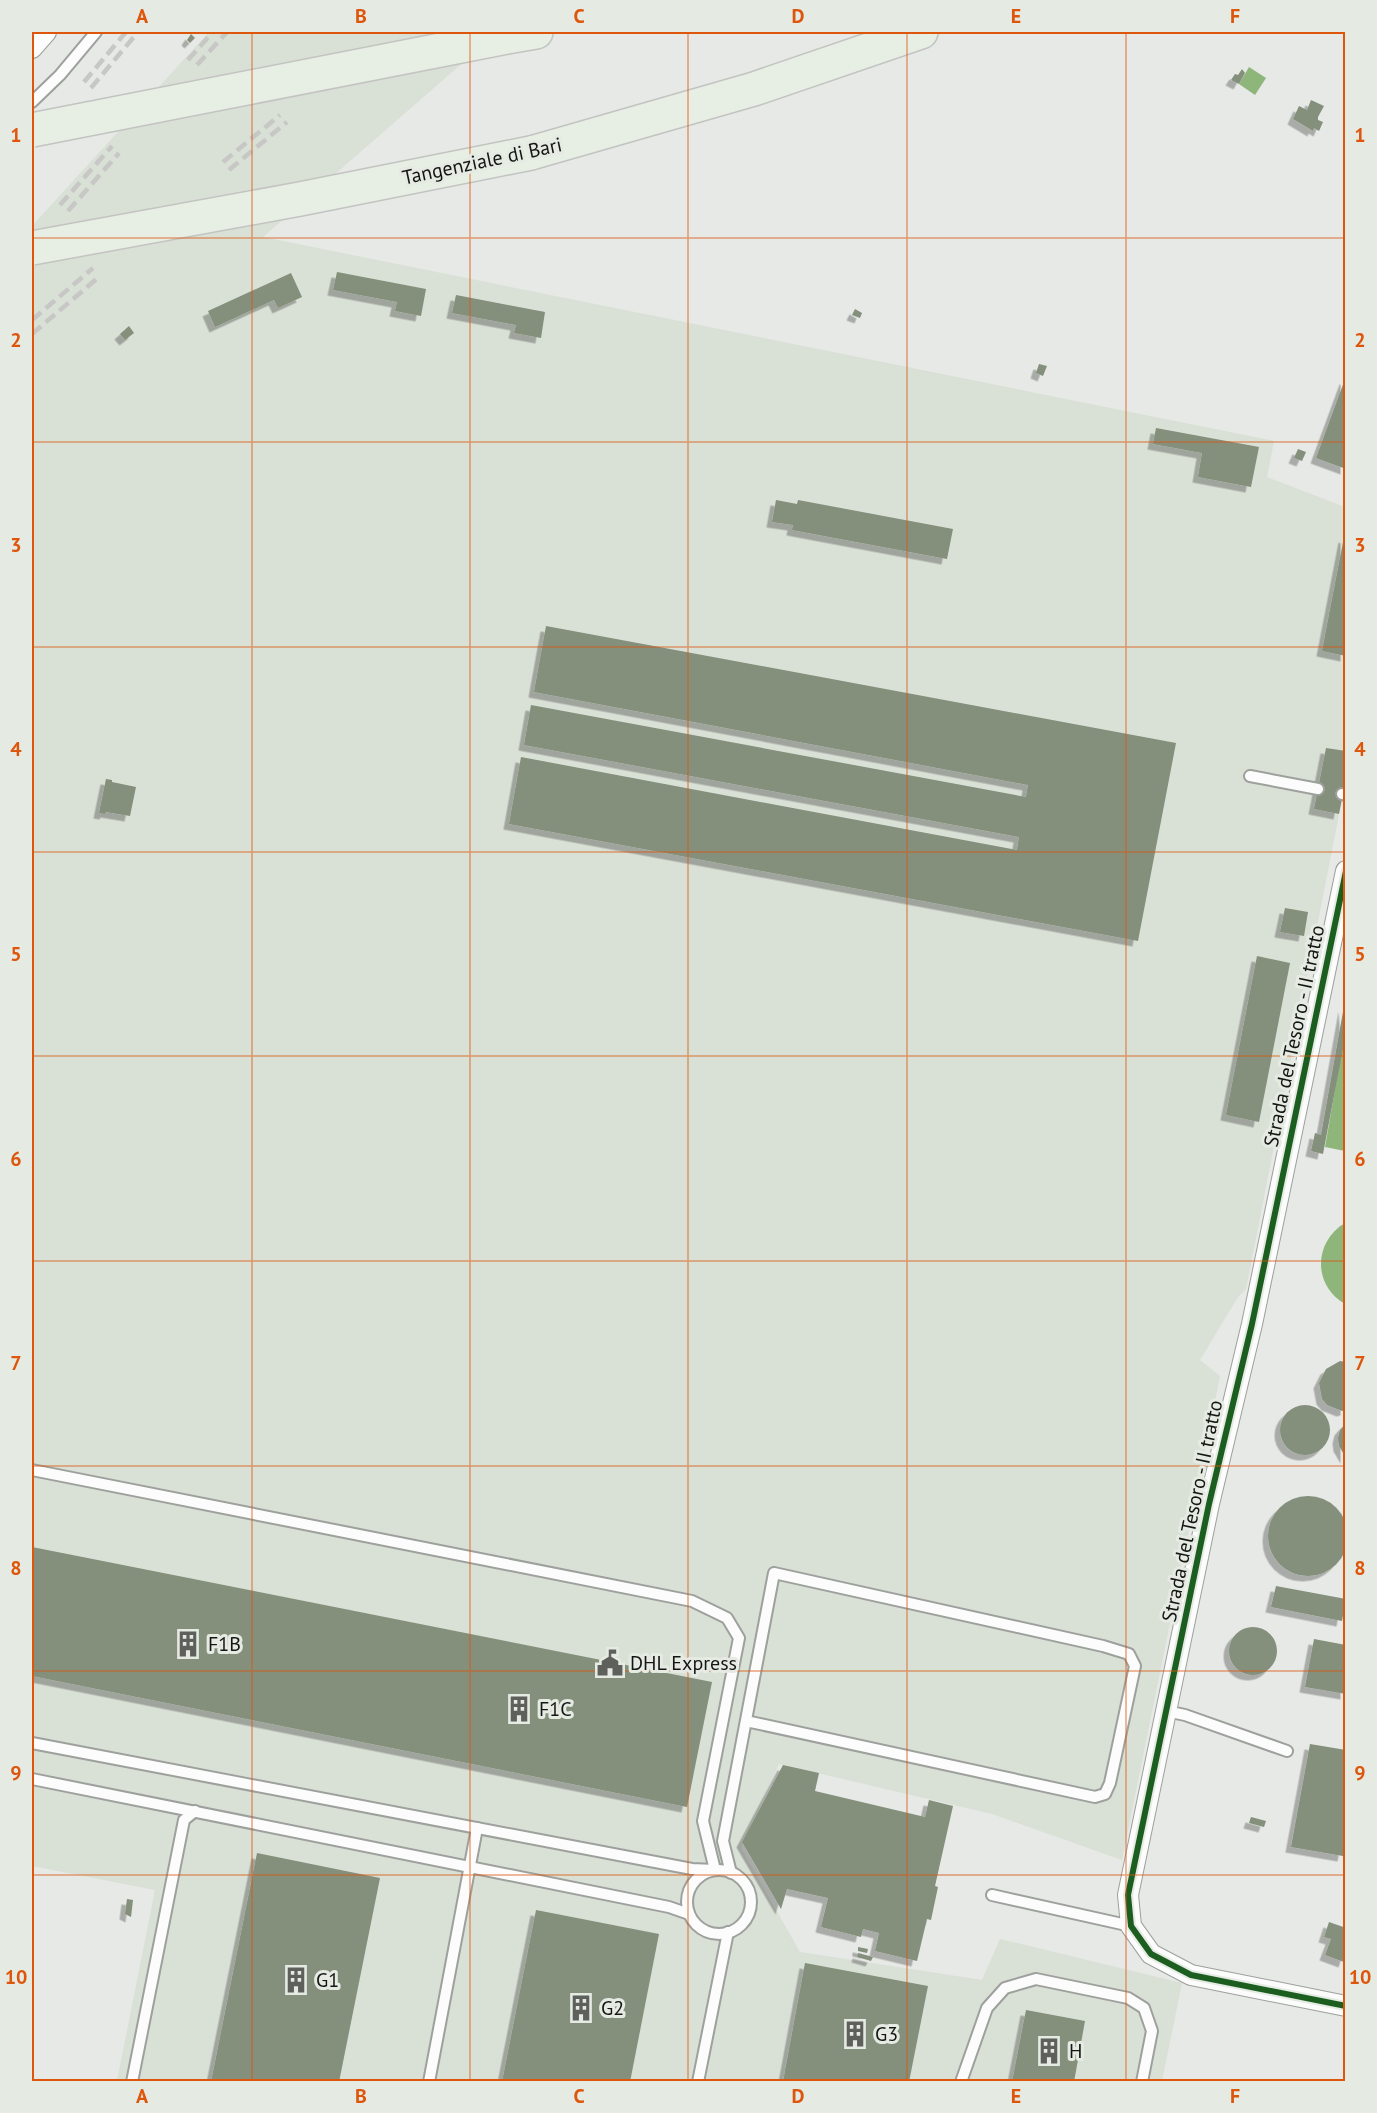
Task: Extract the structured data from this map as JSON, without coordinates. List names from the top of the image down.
{
  "streets": {
    "highway": ["Tangenziale di Bari"],
    "street": ["Strada del Tesoro - II tratto"]
  },
  "places": {
    "building": [
      "F1B",
      "F1C",
      "G1",
      "G2",
      "G3",
      "H"
    ],
    "public building": ["DHL Express"]
  },
  "grid": {
    "columns": [
      "A",
      "B",
      "C",
      "D",
      "E",
      "F"
    ],
    "rows": [
      "1",
      "2",
      "3",
      "4",
      "5",
      "6",
      "7",
      "8",
      "9",
      "10"
    ]
  }
}
